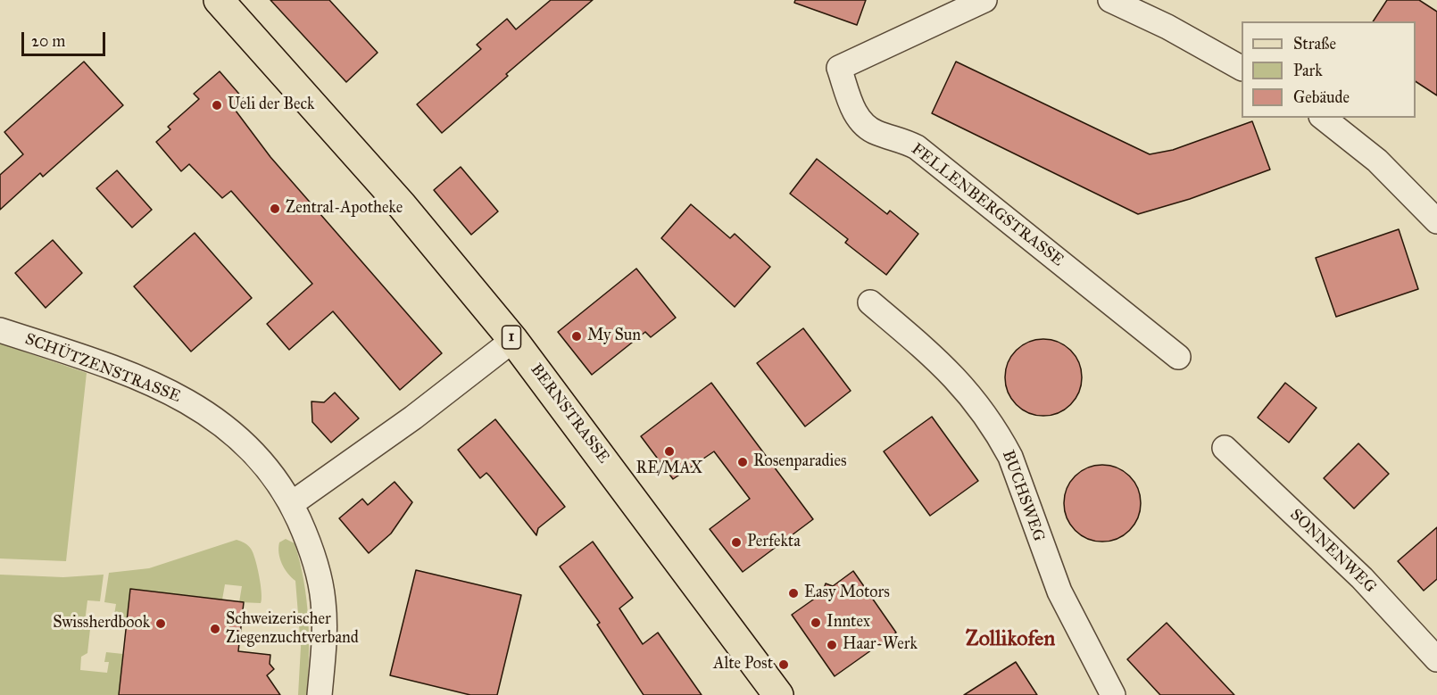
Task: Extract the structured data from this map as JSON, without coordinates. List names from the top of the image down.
{
  "streets": {
    "main road": ["1", "BERNSTRASSE"],
    "street": [
      "FELLENBERGSTRASSE",
      "SCHÜTZENSTRASSE",
      "BUCHSWEG",
      "SONNENWEG"
    ]
  },
  "districts": ["Zollikofen"],
  "places": [
    "Ueli der Beck",
    "Zentral-Apotheke",
    "My Sun",
    "RE/MAX",
    "Rosenparadies",
    "Perfekta",
    "Easy Motors",
    "Inntex",
    "Swissherdbook",
    "Schweizerischer Ziegenzuchtverband",
    "Haar-Werk",
    "Alte Post"
  ],
  "legend": ["Straße", "Park", "Gebäude"],
  "scale_bar": "20 m"
}
